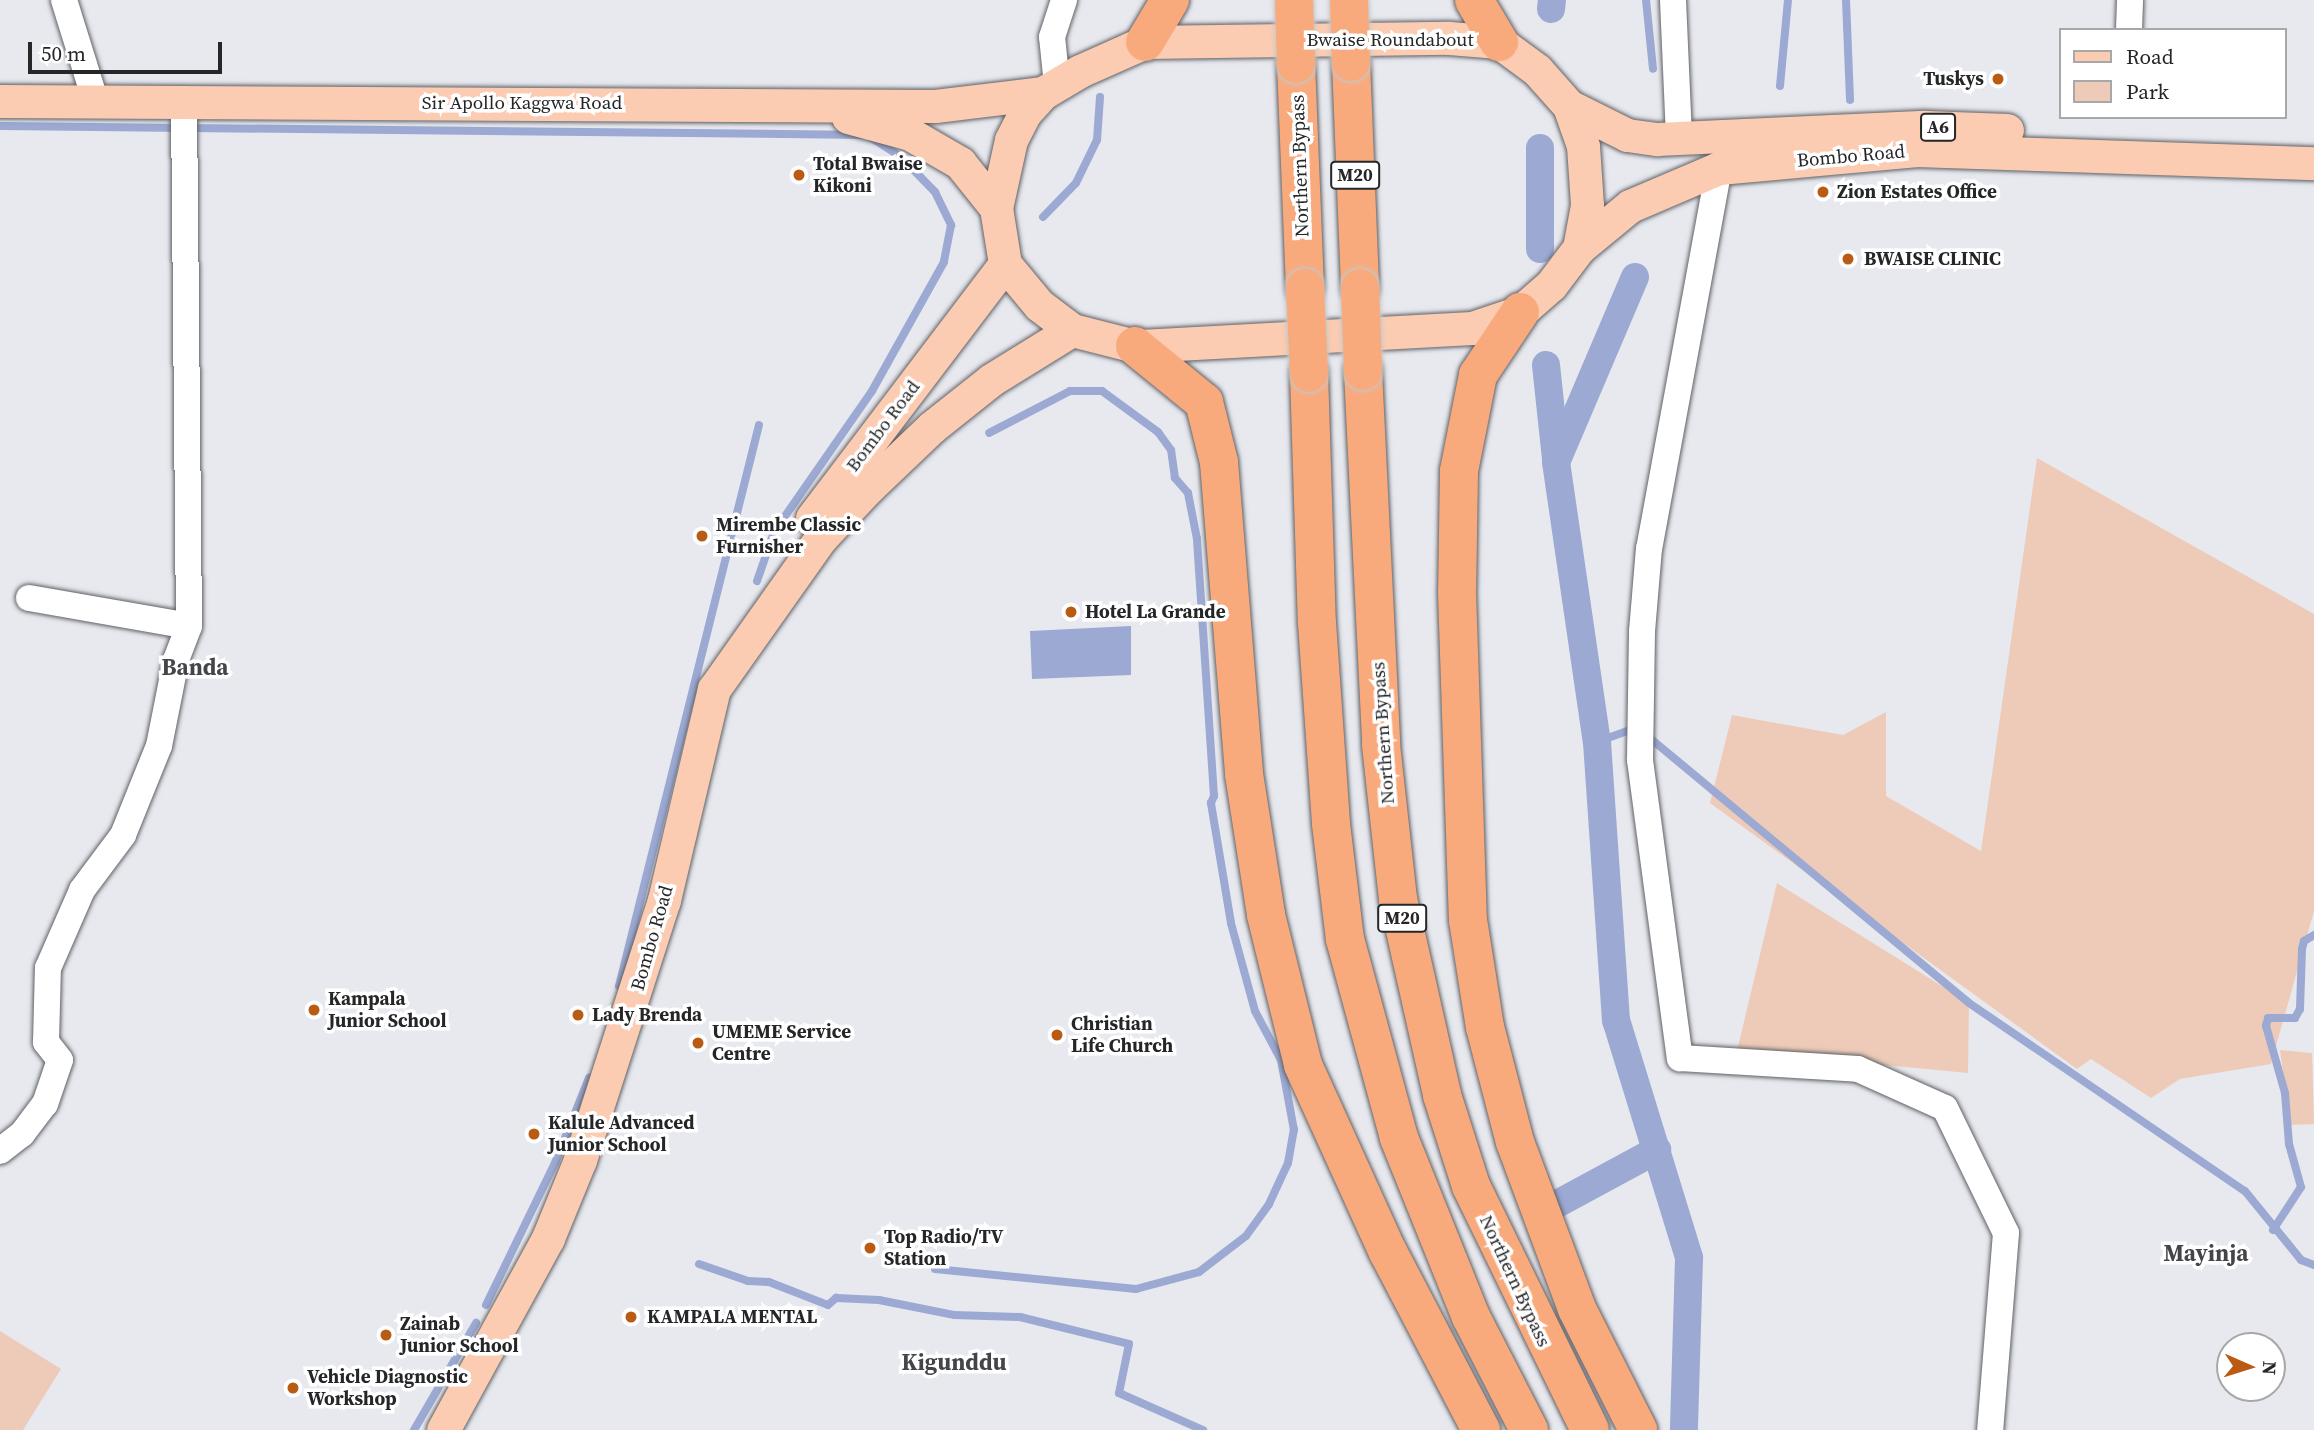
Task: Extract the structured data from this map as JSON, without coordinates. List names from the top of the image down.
{
  "streets": {
    "highway": ["Northern Bypass", "M20"],
    "main road": [
      "Bwaise Roundabout",
      "Sir Apollo Kaggwa Road",
      "A6",
      "Bombo Road"
    ]
  },
  "crossings": [
    ["Bwaise Roundabout", "Sir Apollo Kaggwa Road"],
    ["Bwaise Roundabout", "Bombo Road"]
  ],
  "districts": ["Banda", "Mayinja", "Kigunddu"],
  "places": [
    "Tuskys",
    "Total Bwaise Kikoni",
    "Zion Estates Office",
    "BWAISE CLINIC",
    "Mirembe Classic Furnisher",
    "Hotel La Grande",
    "Kampala Junior School",
    "Lady Brenda",
    "Christian Life Church",
    "UMEME Service Centre",
    "Kalule Advanced Junior School",
    "Top Radio/TV Station",
    "KAMPALA MENTAL",
    "Zainab Junior School",
    "Vehicle Diagnostic Workshop"
  ],
  "legend": ["Road", "Park"],
  "scale_bar": "50 m",
  "north": "right"
}
